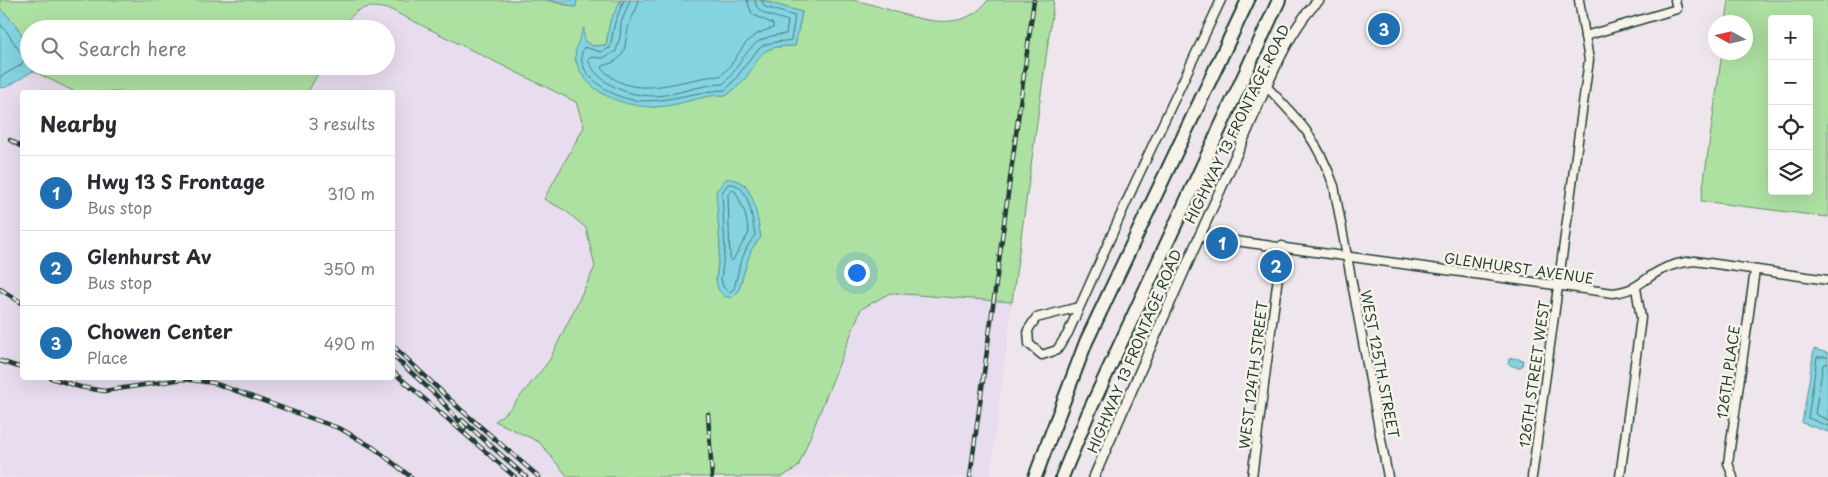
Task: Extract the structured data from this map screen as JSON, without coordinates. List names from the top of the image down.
{
  "streets": {
    "street": [
      "HIGHWAY 13 FRONTAGE ROAD",
      "GLENHURST AVENUE",
      "WEST 125TH STREET",
      "126TH PLACE",
      "126TH STREET WEST",
      "WEST 124TH STREET"
    ]
  },
  "crossings": [
    ["HIGHWAY 13 FRONTAGE ROAD", "GLENHURST AVENUE"],
    ["HIGHWAY 13 FRONTAGE ROAD", "WEST 125TH STREET"],
    ["GLENHURST AVENUE", "WEST 125TH STREET"],
    ["GLENHURST AVENUE", "126TH PLACE"],
    ["GLENHURST AVENUE", "126TH STREET WEST"],
    ["GLENHURST AVENUE", "WEST 124TH STREET"]
  ],
  "north": "left",
  "page": {
    "pins": ["3", "1", "2"],
    "map_buttons": ["+", "−"],
    "search": "Search here",
    "heading": ["Nearby", "3 results"],
    "list": [
      {
        "mark": "1",
        "name": "Hwy 13 S Frontage",
        "note": "Bus stop",
        "value": "310 m"
      },
      {
        "mark": "2",
        "name": "Glenhurst Av",
        "note": "Bus stop",
        "value": "350 m"
      },
      {
        "mark": "3",
        "name": "Chowen Center",
        "note": "Place",
        "value": "490 m"
      }
    ]
  }
}
